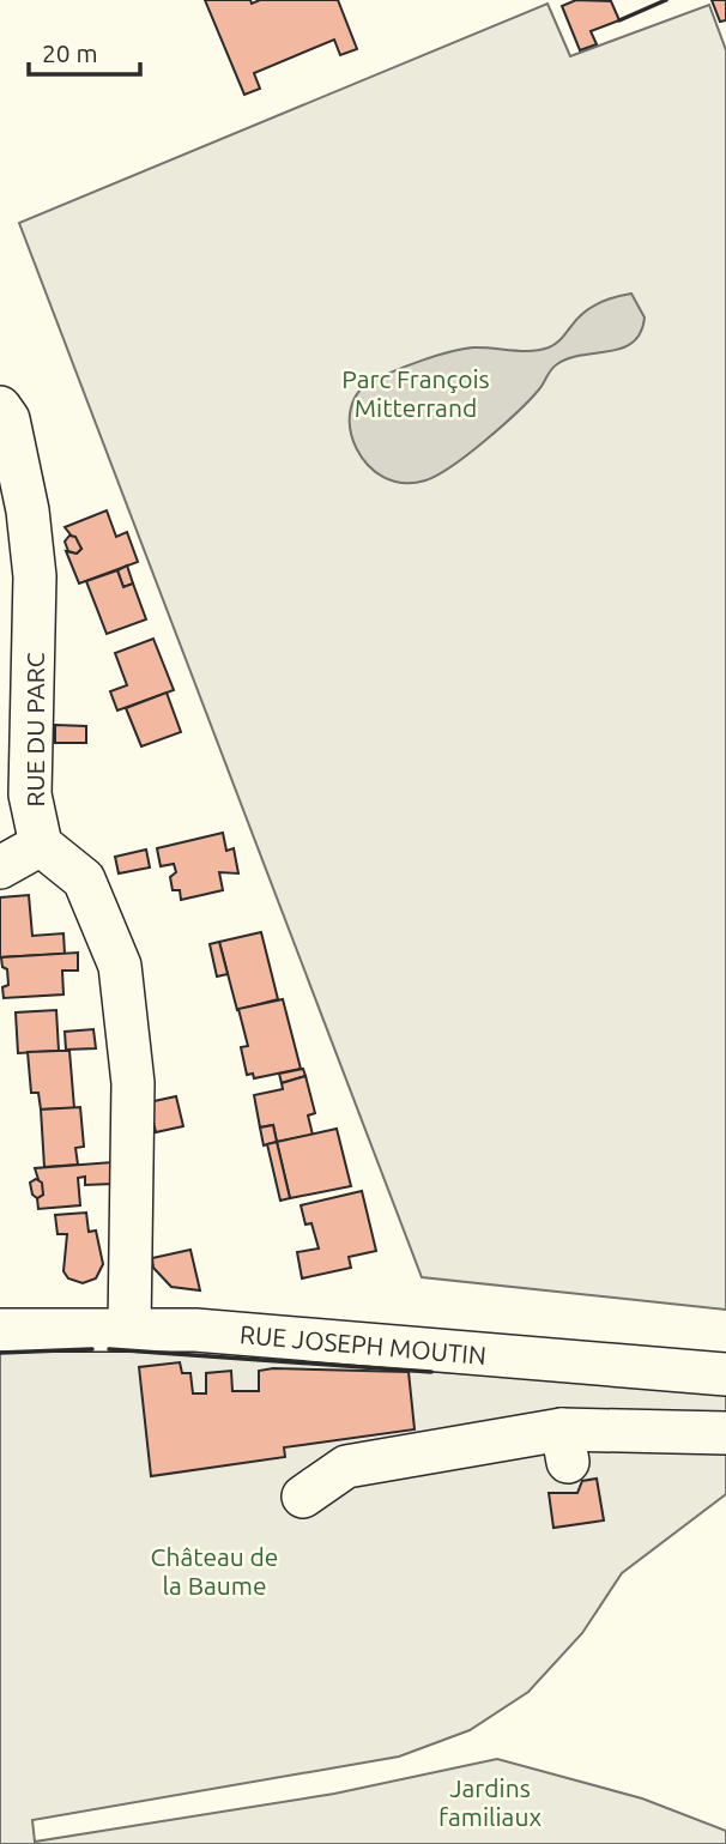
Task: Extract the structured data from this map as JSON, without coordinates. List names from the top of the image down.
{
  "streets": {
    "street": ["RUE DU PARC", "RUE JOSEPH MOUTIN"]
  },
  "parks": ["Parc François Mitterrand", "Château de la Baume", "Jardins familiaux"],
  "scale_bar": "20 m"
}
